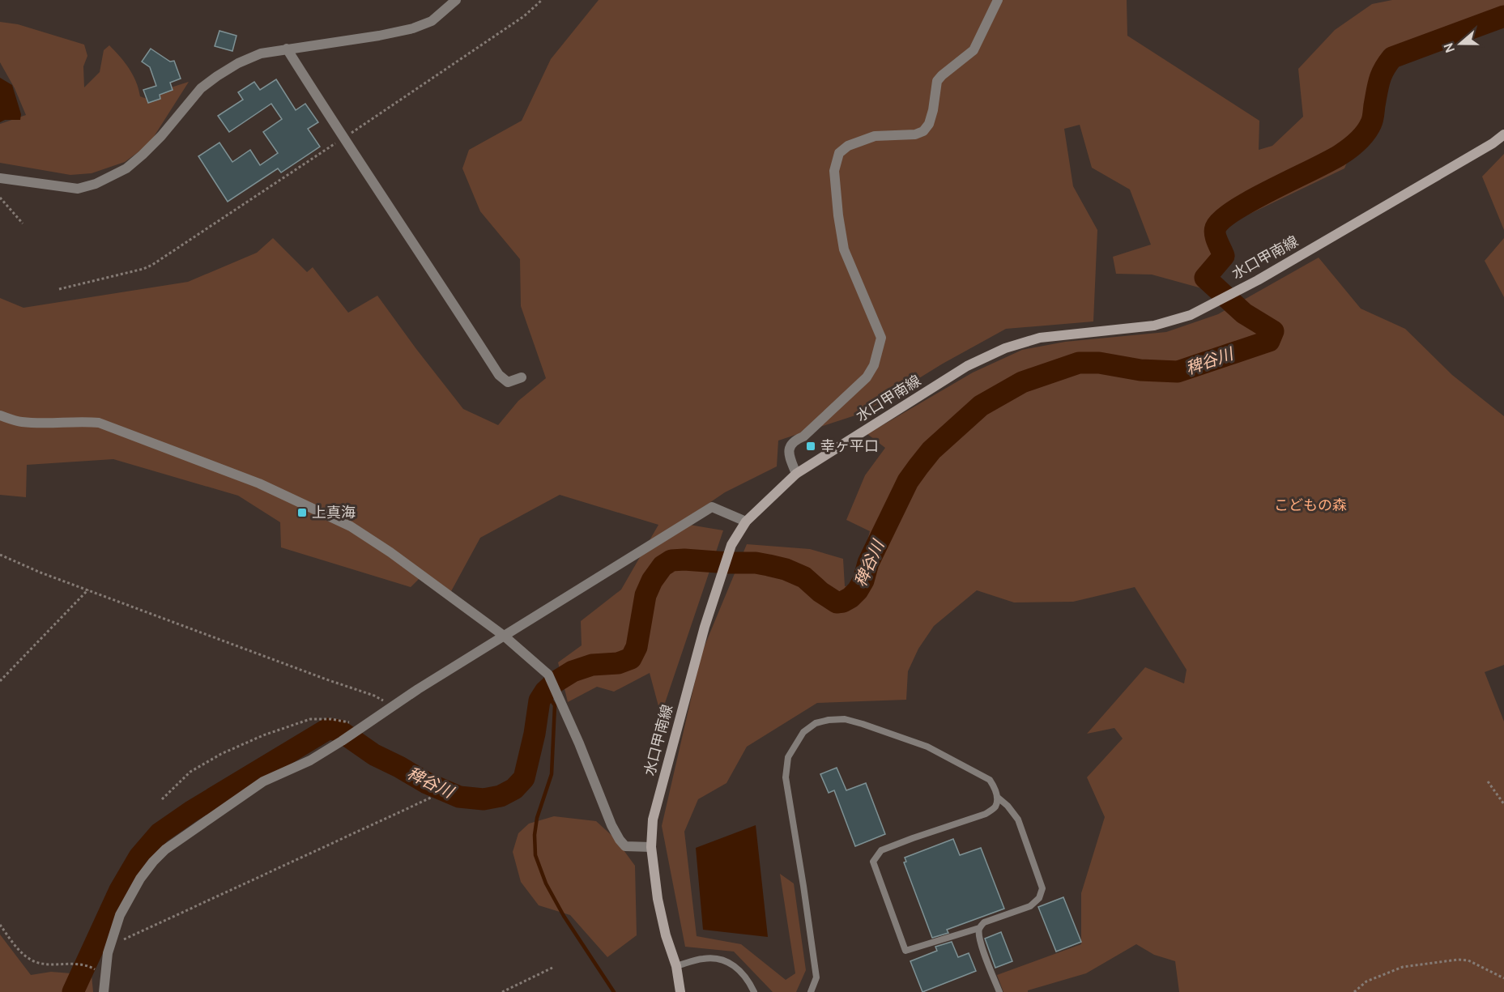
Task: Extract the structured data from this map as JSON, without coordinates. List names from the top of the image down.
{
  "streets": {
    "main road": ["水口甲南線"]
  },
  "water": ["稗谷川"],
  "parks": ["こどもの森"],
  "places": {
    "transit": ["幸ヶ平口", "上真海"]
  },
  "north": "left"
}
